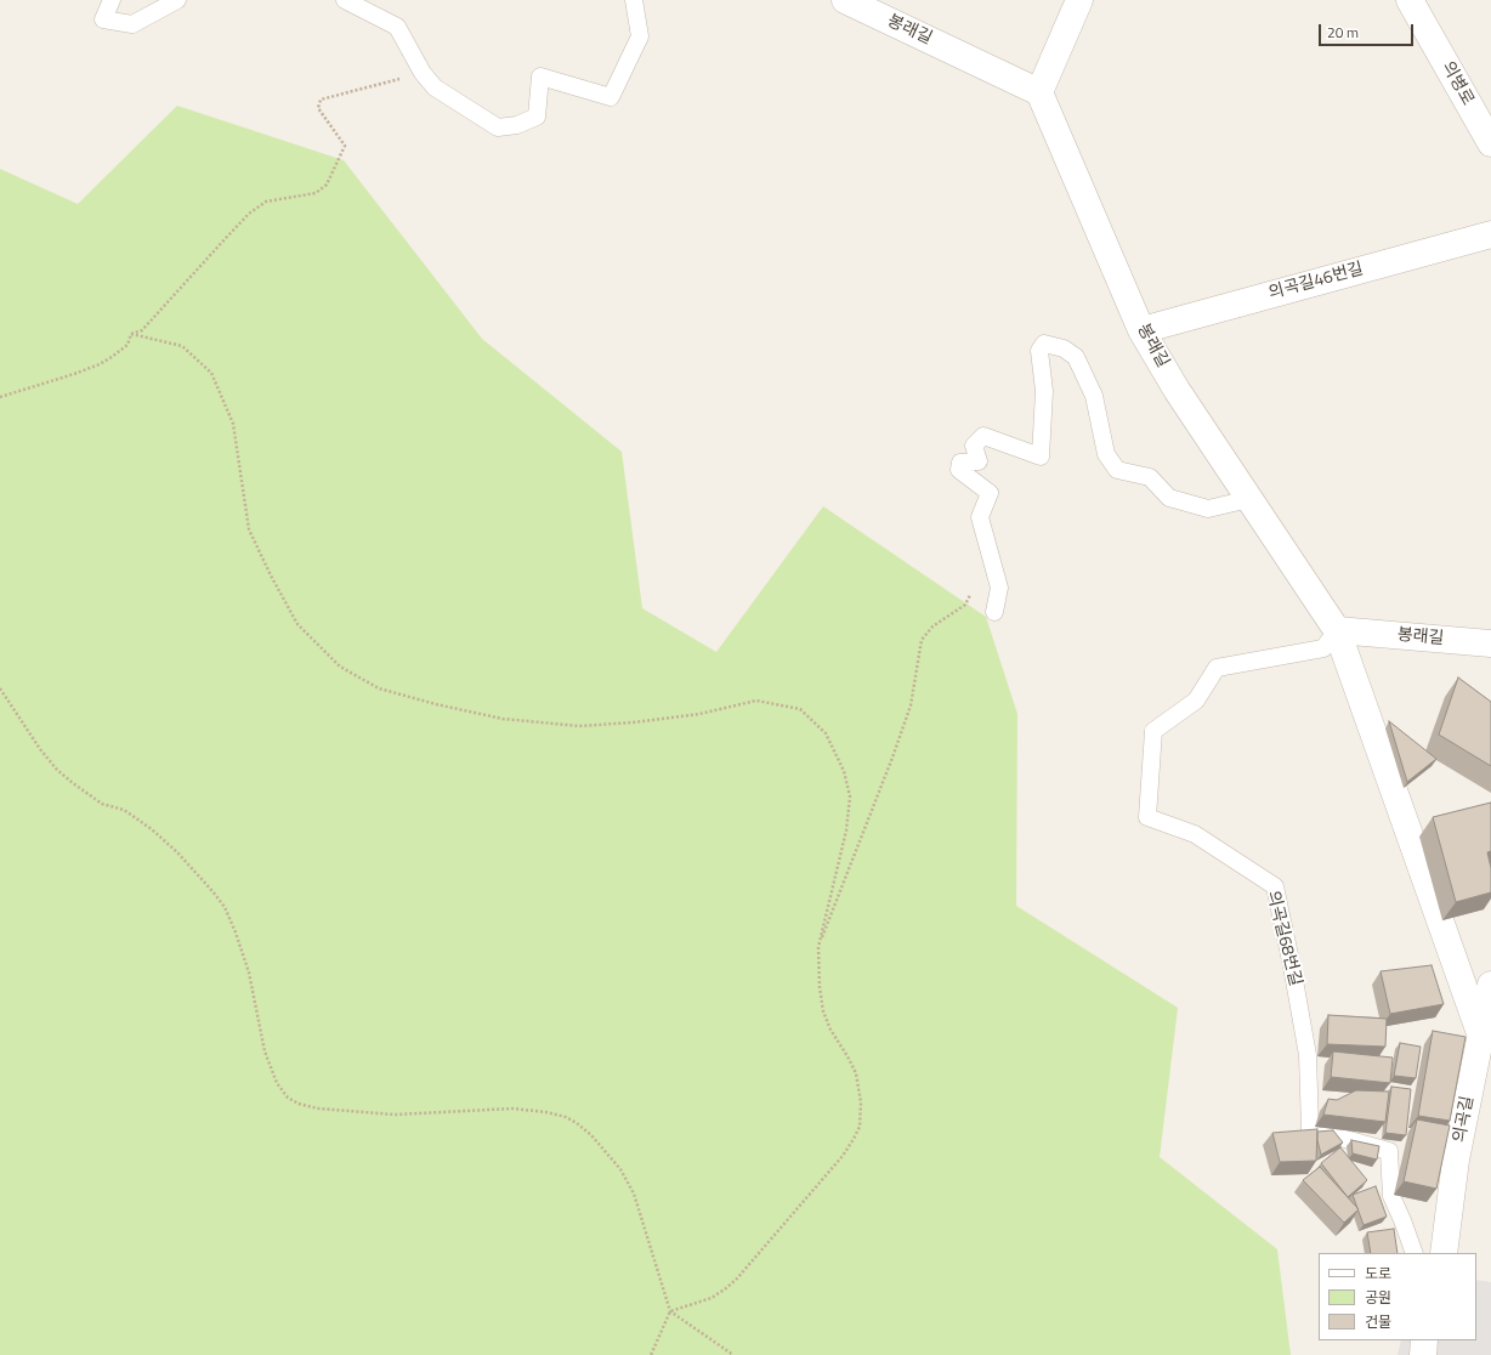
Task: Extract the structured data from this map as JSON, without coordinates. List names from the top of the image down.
{
  "streets": {
    "street": [
      "봉래길",
      "의병로",
      "의곡길46번길",
      "의곡길"
    ],
    "lane": ["의곡길68번길"]
  },
  "crossings": [
    ["봉래길", "의곡길46번길"],
    ["봉래길", "의곡길68번길"]
  ],
  "legend": ["도로", "공원", "건물"],
  "scale_bar": "20 m"
}
